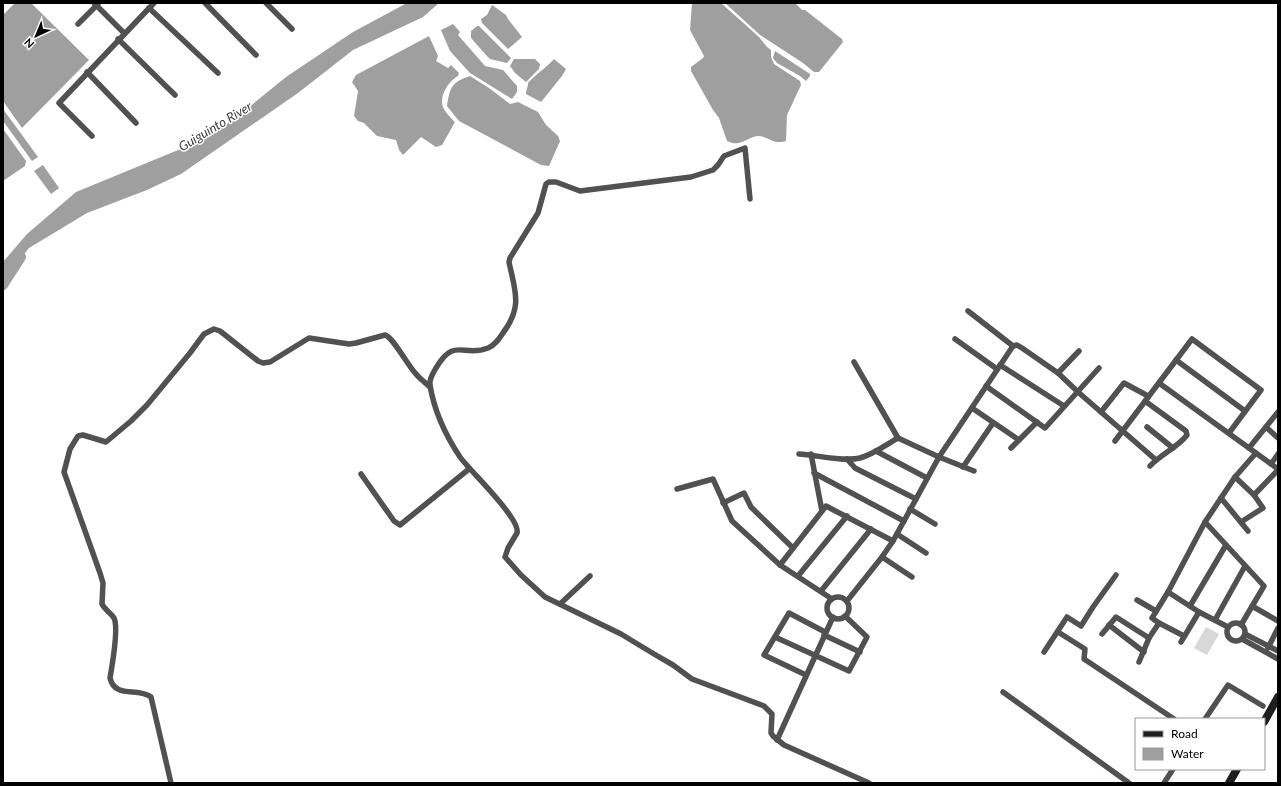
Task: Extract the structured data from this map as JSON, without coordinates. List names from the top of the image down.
{
  "water": ["Guiguinto River"],
  "legend": ["Road", "Water"],
  "north": "bottom left"
}
